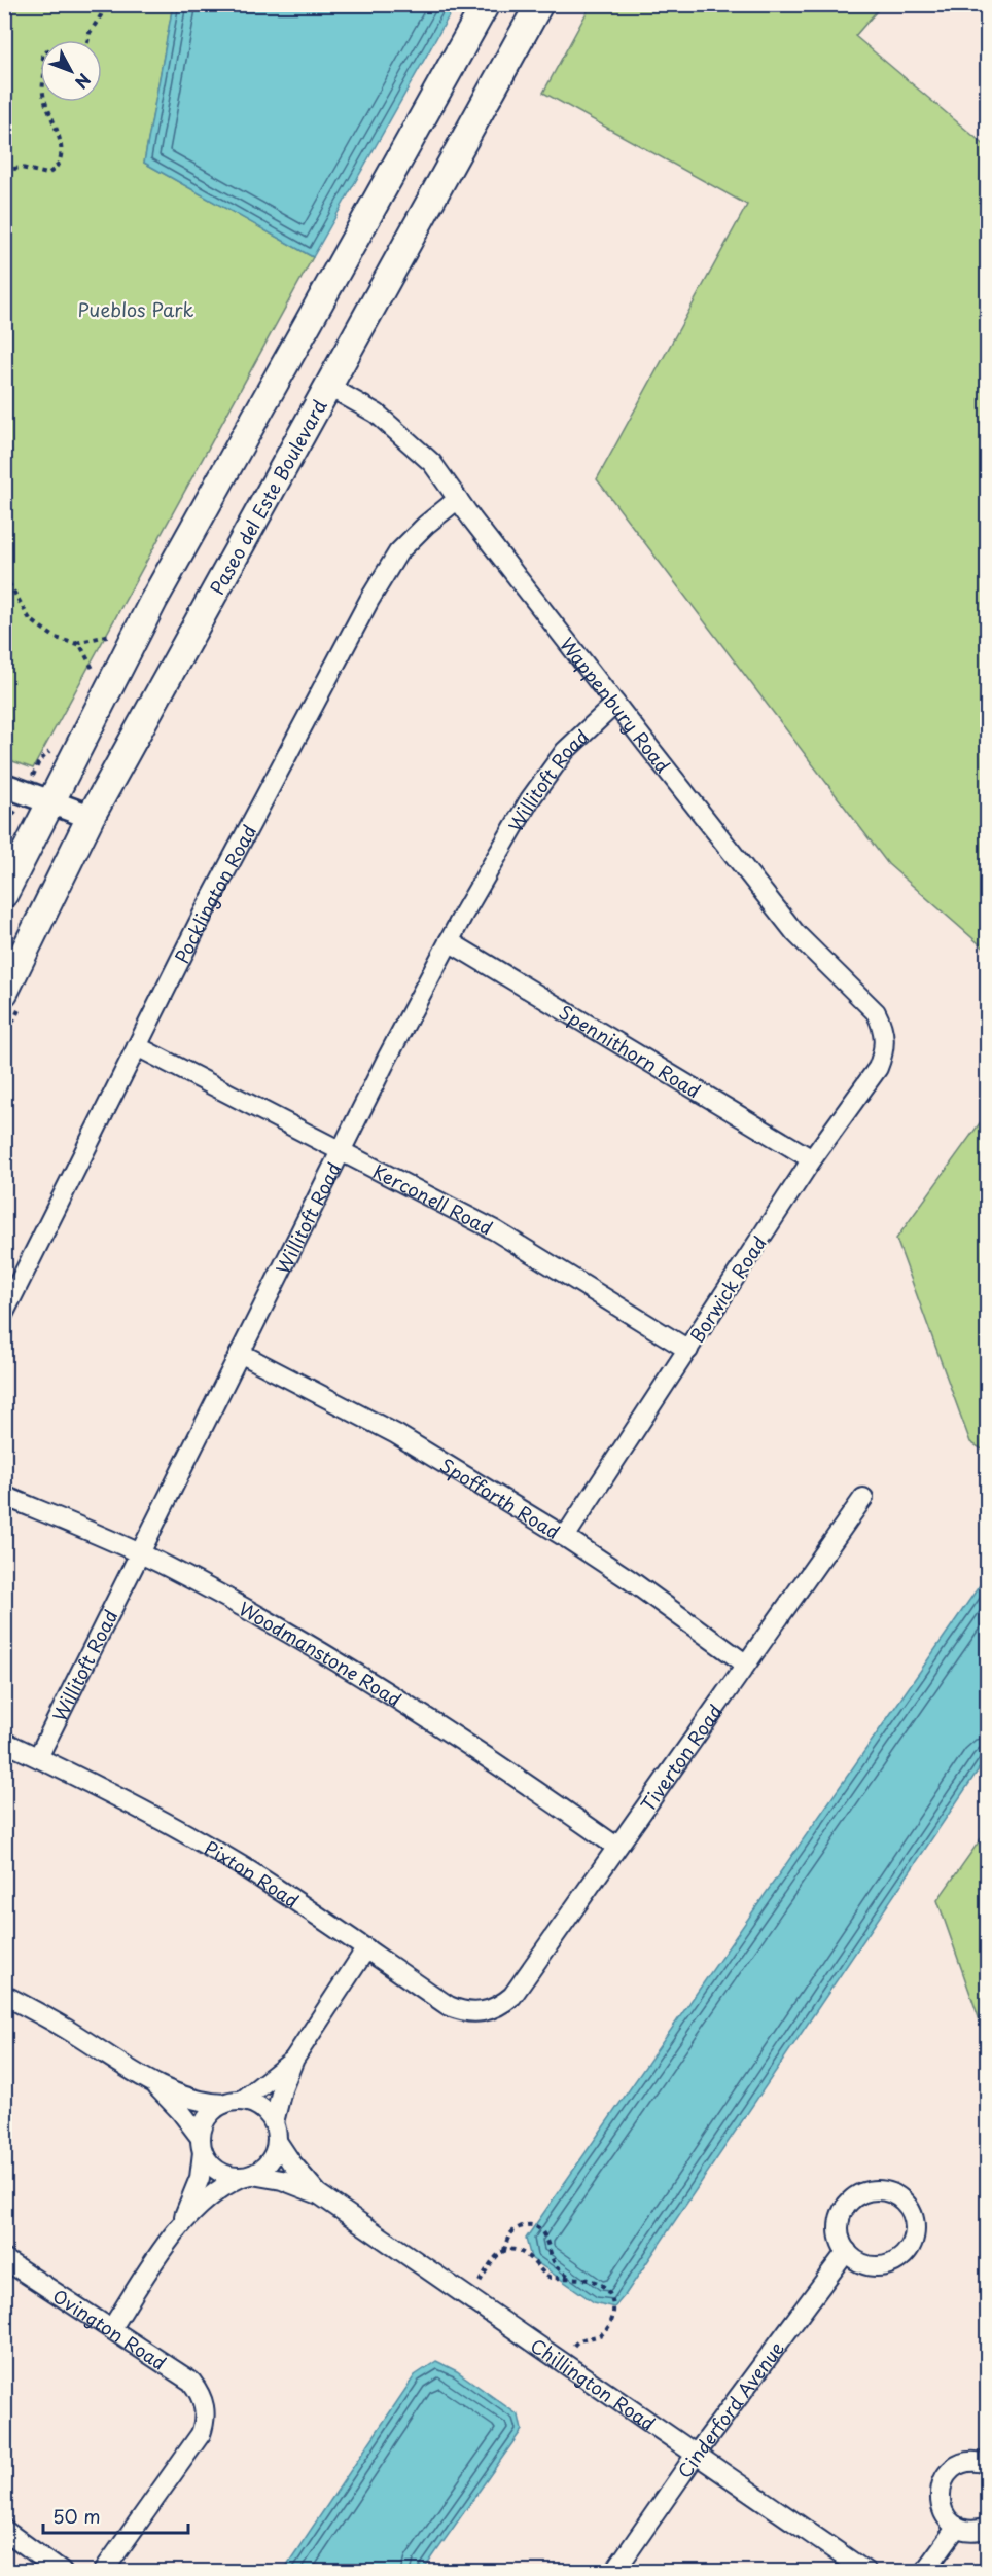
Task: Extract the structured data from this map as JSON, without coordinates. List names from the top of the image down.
{
  "streets": {
    "main road": ["Paseo del Este Boulevard"],
    "street": [
      "Wappenbury Road",
      "Willitoft Road",
      "Pocklington Road",
      "Spennithorn Road",
      "Kerconell Road",
      "Borwick Road",
      "Spofforth Road",
      "Woodmanstone Road",
      "Tiverton Road",
      "Pixton Road",
      "Ovington Road",
      "Chillington Road",
      "Cinderford Avenue"
    ]
  },
  "crossings": [
    ["Paseo del Este Boulevard", "Wappenbury Road"],
    ["Wappenbury Road", "Willitoft Road"],
    ["Wappenbury Road", "Pocklington Road"],
    ["Wappenbury Road", "Borwick Road"],
    ["Willitoft Road", "Spennithorn Road"],
    ["Willitoft Road", "Kerconell Road"],
    ["Willitoft Road", "Spofforth Road"],
    ["Willitoft Road", "Woodmanstone Road"],
    ["Willitoft Road", "Pixton Road"],
    ["Pocklington Road", "Kerconell Road"],
    ["Spennithorn Road", "Borwick Road"],
    ["Kerconell Road", "Borwick Road"],
    ["Borwick Road", "Spofforth Road"],
    ["Spofforth Road", "Tiverton Road"],
    ["Woodmanstone Road", "Tiverton Road"],
    ["Tiverton Road", "Pixton Road"],
    ["Chillington Road", "Cinderford Avenue"]
  ],
  "parks": ["Pueblos Park"],
  "scale_bar": "50 m",
  "north": "bottom right"
}
